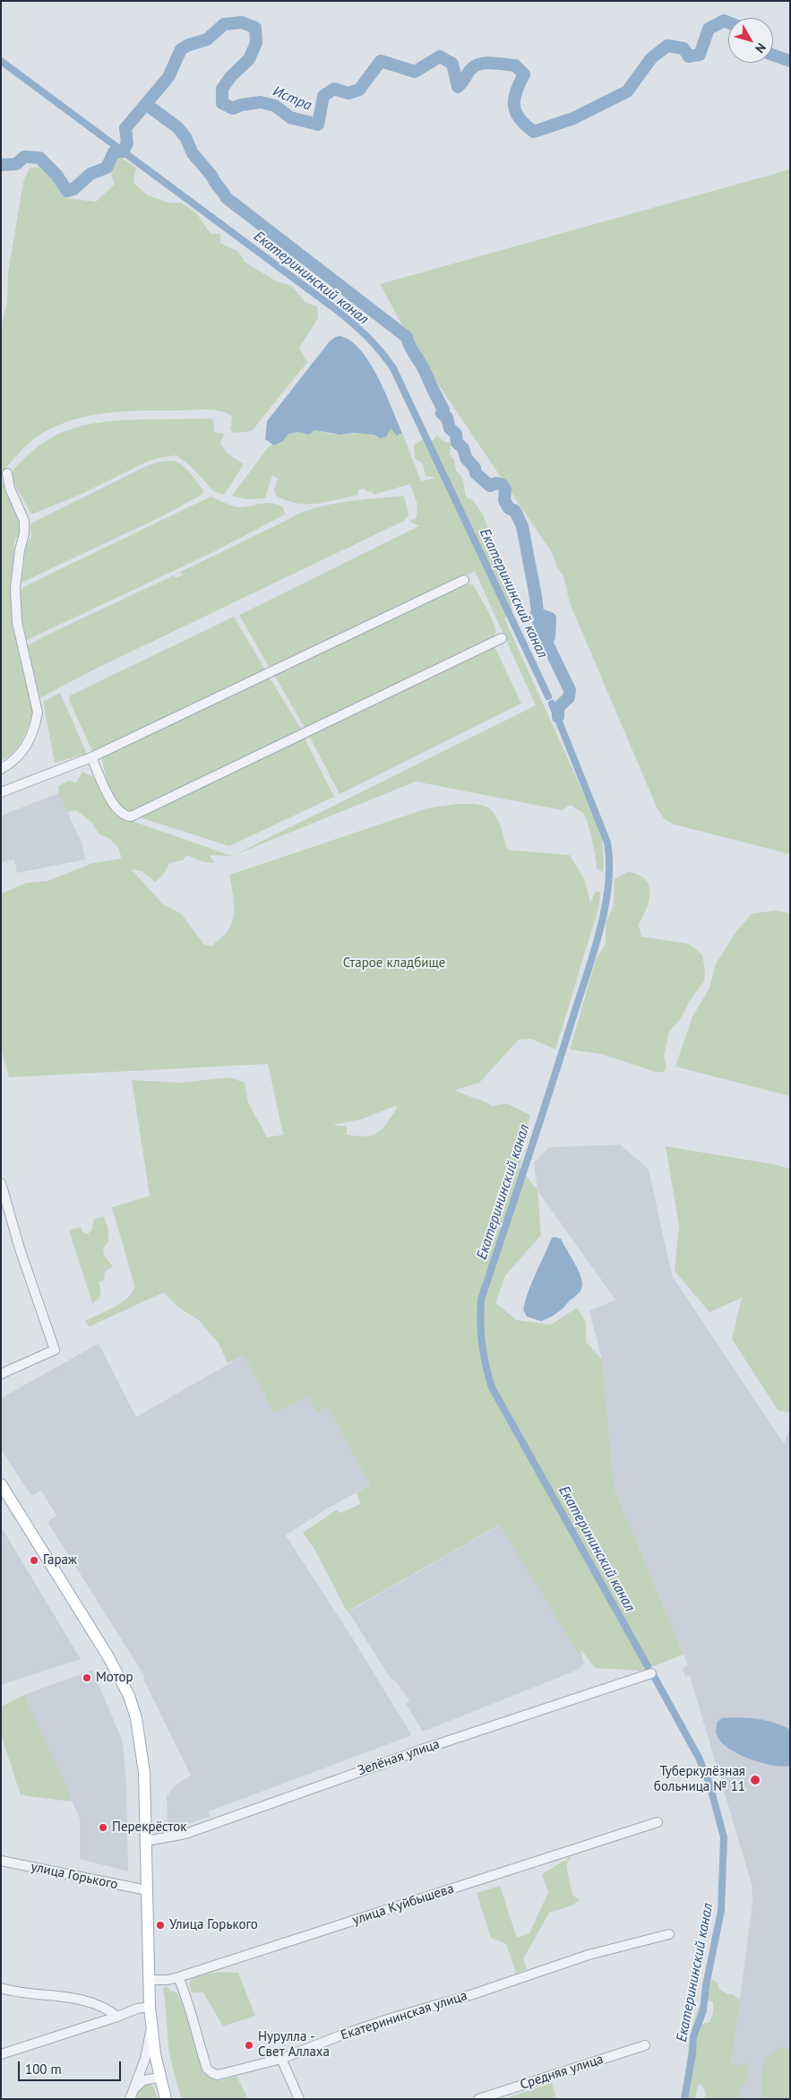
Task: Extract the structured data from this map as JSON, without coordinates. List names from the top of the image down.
{
  "streets": {
    "street": [
      "Зелёная улица",
      "улица Горького",
      "улица Куйбышева",
      "Екатерининская улица",
      "Средняя улица"
    ]
  },
  "crossings": [
    ["улица Куйбышева", "Екатерининская улица"]
  ],
  "water": ["Истра", "Екатерининский канал"],
  "parks": ["Старое кладбище"],
  "places": [
    "Гараж",
    "Мотор",
    "Туберкулёзная больница № 11",
    "Перекрёсток",
    "Улица Горького",
    "Нурулла - Свет Аллаха"
  ],
  "scale_bar": "100 m",
  "north": "bottom right"
}
